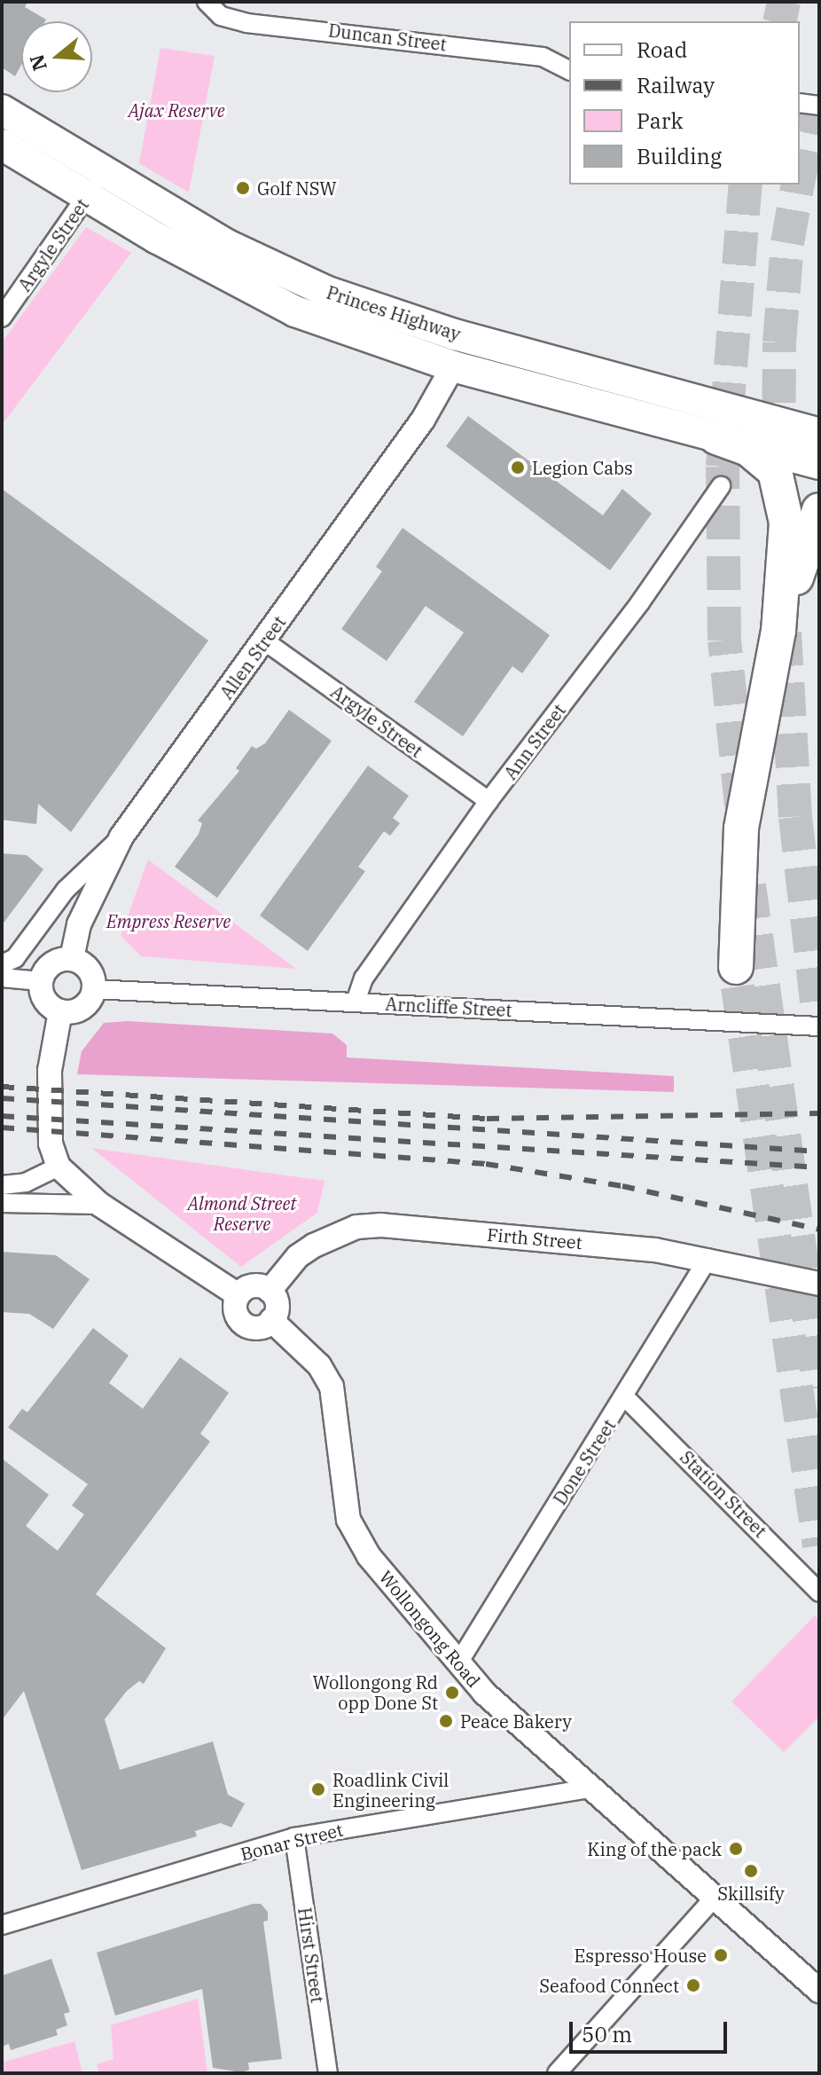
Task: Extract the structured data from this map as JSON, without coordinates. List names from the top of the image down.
{
  "streets": {
    "highway": ["Princes Highway"],
    "street": [
      "Duncan Street",
      "Argyle Street",
      "Allen Street",
      "Ann Street",
      "Arncliffe Street",
      "Firth Street",
      "Done Street",
      "Station Street",
      "Wollongong Road",
      "Bonar Street",
      "Hirst Street"
    ]
  },
  "crossings": [
    ["Argyle Street", "Princes Highway"],
    ["Argyle Street", "Allen Street"],
    ["Argyle Street", "Ann Street"],
    ["Princes Highway", "Allen Street"],
    ["Allen Street", "Arncliffe Street"],
    ["Ann Street", "Arncliffe Street"],
    ["Firth Street", "Done Street"],
    ["Firth Street", "Wollongong Road"],
    ["Done Street", "Station Street"],
    ["Done Street", "Wollongong Road"],
    ["Wollongong Road", "Bonar Street"],
    ["Bonar Street", "Hirst Street"]
  ],
  "parks": ["Ajax Reserve", "Empress Reserve", "Almond Street Reserve"],
  "places": [
    "Golf NSW",
    "Legion Cabs",
    "Wollongong Rd opp Done St",
    "Peace Bakery",
    "Roadlink Civil Engineering",
    "King of the pack",
    "Skillsify",
    "Espresso House",
    "Seafood Connect"
  ],
  "legend": [
    "Road",
    "Railway",
    "Park",
    "Building"
  ],
  "scale_bar": "50 m",
  "north": "left"
}
